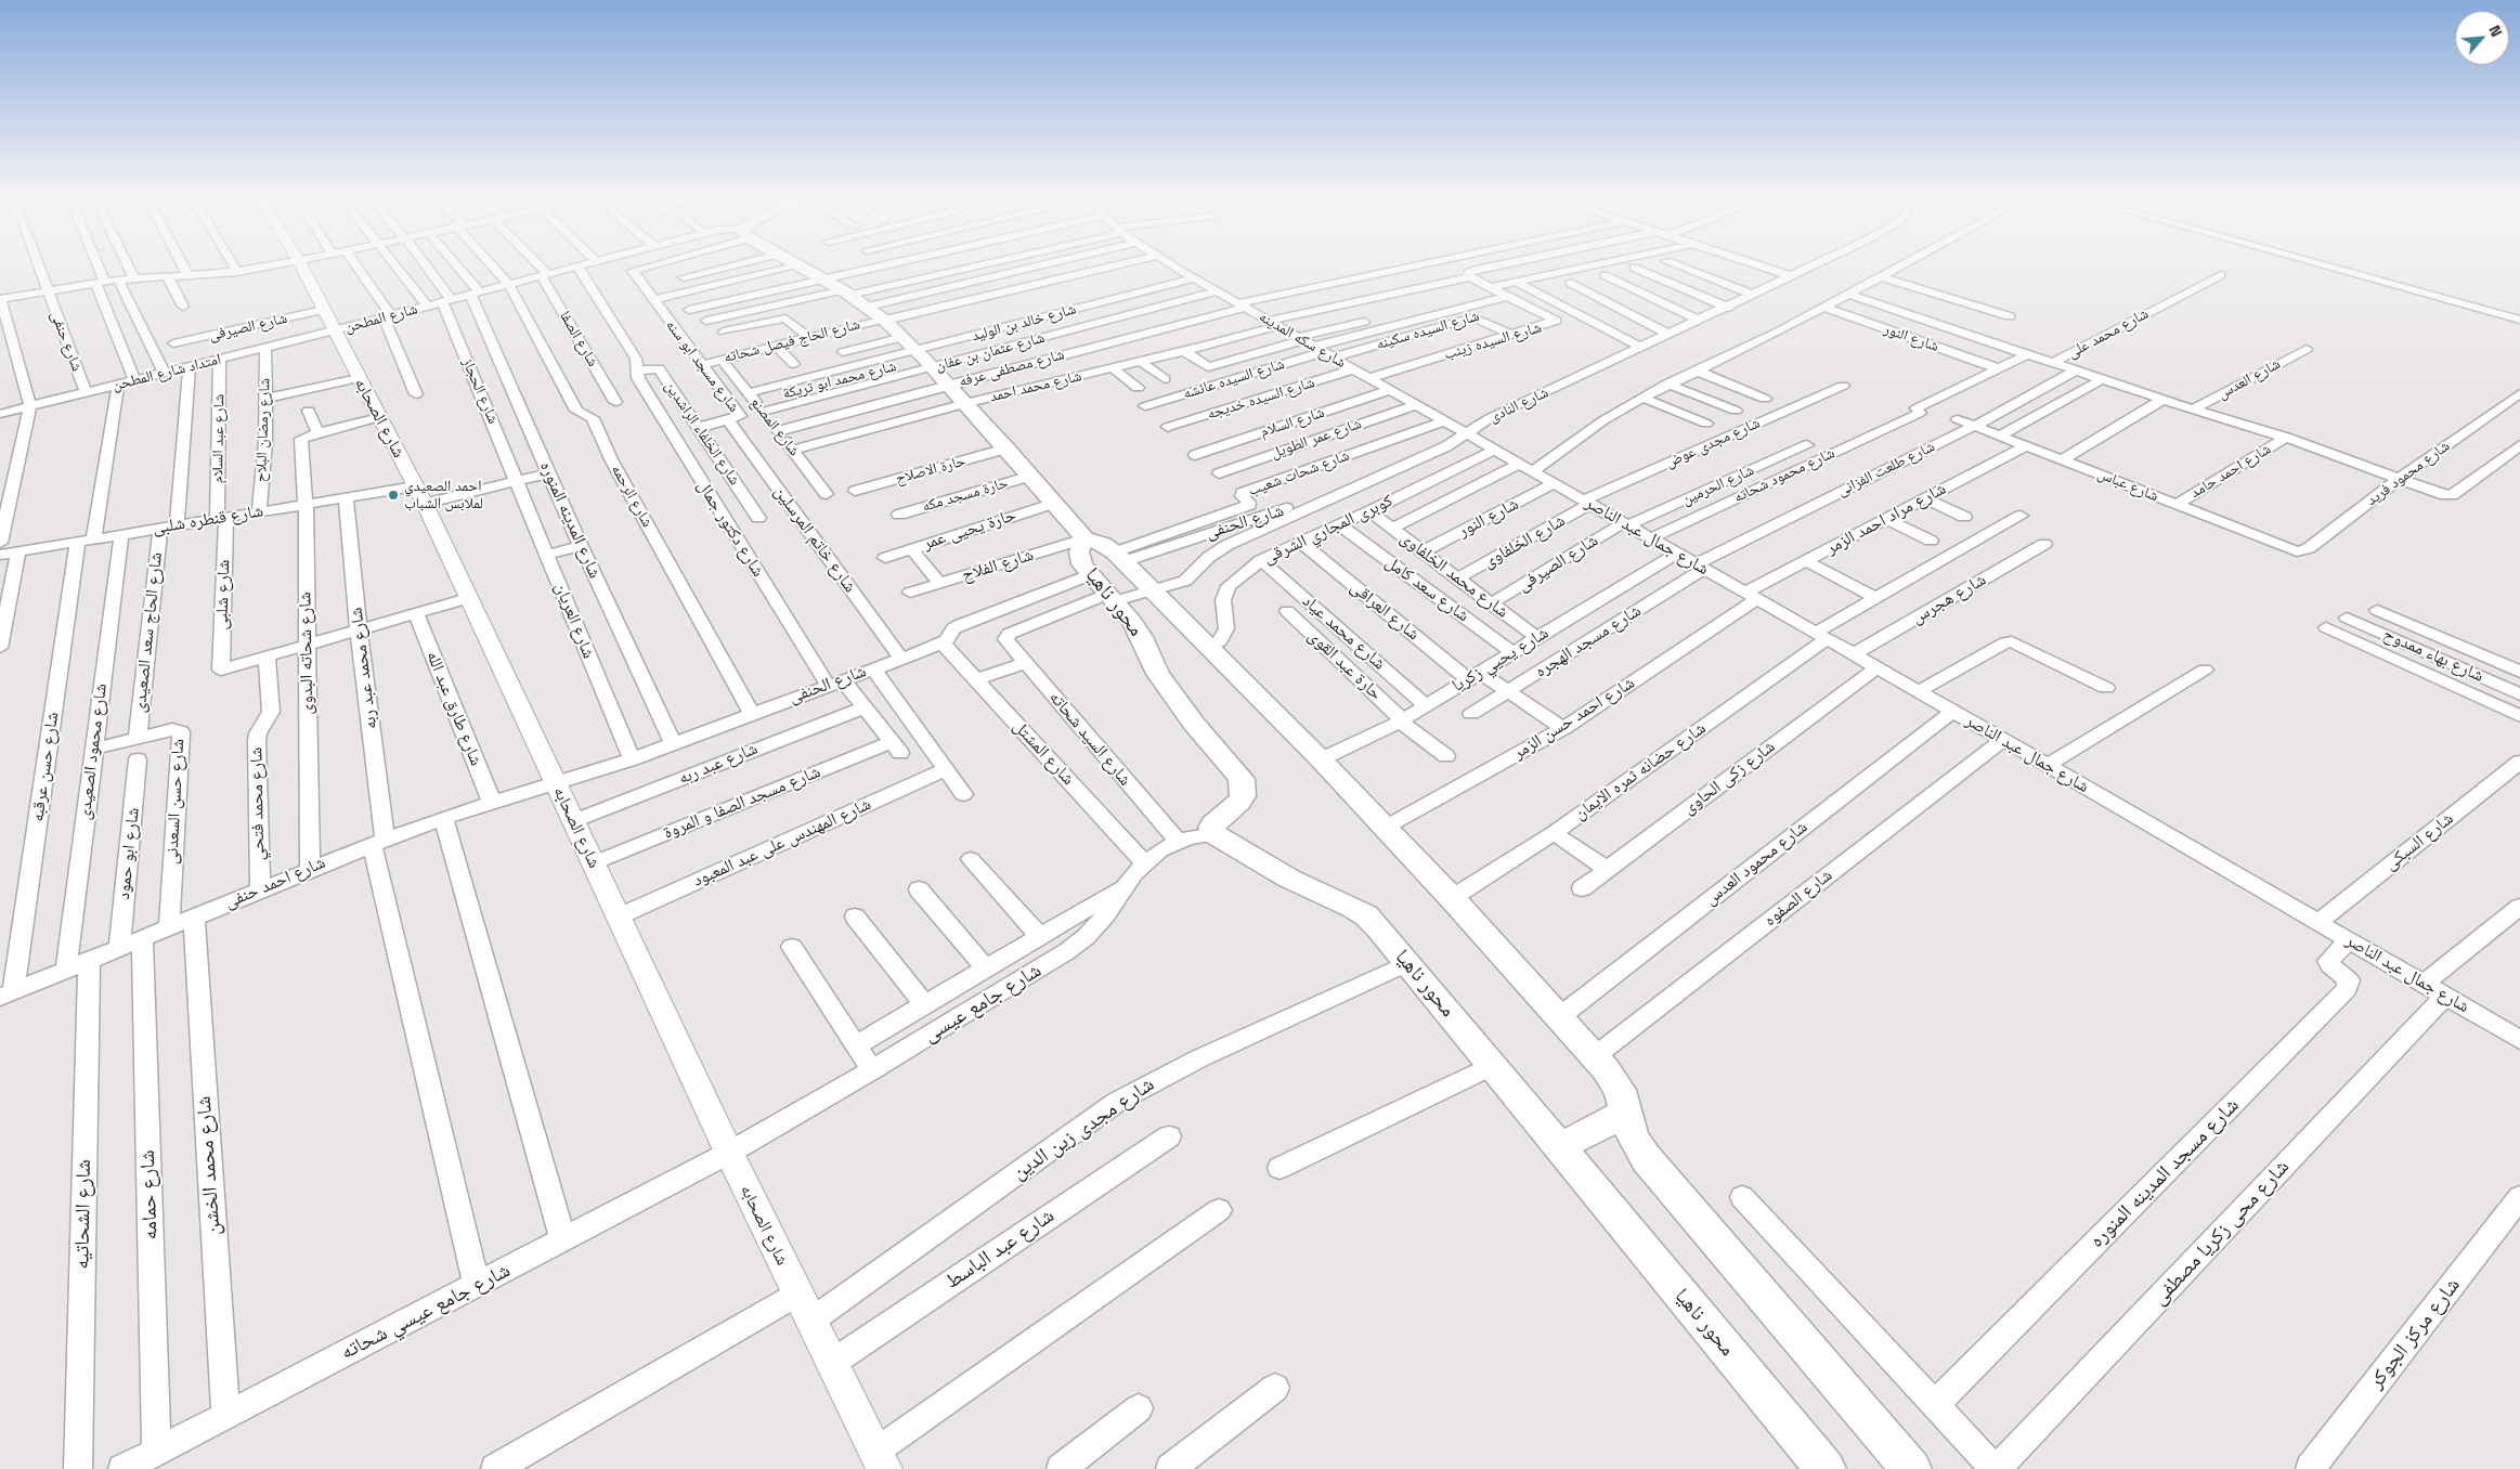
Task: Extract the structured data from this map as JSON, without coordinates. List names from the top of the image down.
{
  "streets": {
    "main road": ["محور ناهيا"],
    "street": [
      "شارع المطحن",
      "شارع خالد بن الوليد",
      "شارع الصيرفى",
      "شارع السيده سكينه",
      "شارع محمد على",
      "شارع النور",
      "شارع الصفا",
      "شارع سكه المدينه",
      "شارع حنفى",
      "شارع الحاج فيصل شحاته",
      "شارع السيده زينب",
      "شارع عثمان بن عفان",
      "شارع مسجد ابو سنه",
      "شارع مصطفى عرفه",
      "امتداد شارع المطحن",
      "شارع السيده عائشه",
      "شارع العدس",
      "شارع محمد احمد",
      "شارع الحجاز",
      "شارع السيده خديجه",
      "شارع النادى",
      "شارع الصحابه",
      "شارع السلام",
      "شارع المصنع",
      "شارع رمضان البلاح",
      "شارع الخلفاء الراشدين",
      "شارع عبد السلام",
      "شارع عمر الطويل",
      "شارع مجدى عوض",
      "شارع طلعت الفزانى",
      "حارة الاصلاح",
      "شارع احمد حامد",
      "شارع شحات شعيب",
      "شارع محمود فريد",
      "شارع محمود شحاته",
      "شارع الحرمين",
      "شارع عباس",
      "حارة مسجد مكه",
      "شارع الرحمه",
      "شارع مراد احمد الزمر",
      "شارع قنطره شلبى",
      "شارع المدينه المنوره",
      "شارع الحنفى",
      "شارع دكتور جمال",
      "حارة يحيى عمر",
      "كوبرى المجاري الشرقى",
      "شارع جمال عبد الناصر",
      "شارع خاتم المرسلين",
      "شارع الخلفاوى",
      "شارع الفلاح",
      "شارع محمد الخلفاوى",
      "شارع سعد كامل",
      "شارع شلبى",
      "شارع هجرس",
      "شارع العراقى",
      "شارع العريان",
      "شارع الحاج سعد الصعيدى",
      "شارع محمد عياد",
      "شارع مسجد الهجره",
      "شارع شحاته البدوى",
      "شارع بهاء ممدوح",
      "شارع يحيي زكريا",
      "حارة عبد القوى",
      "شارع محمد عبد ربه",
      "شارع طارق عبد الله",
      "شارع احمد حسن الزمر",
      "شارع السيد شحاته",
      "شارع محمود الصعيدى",
      "شارع المشتل",
      "شارع عبد ربه",
      "شارع حسن عرقبه",
      "شارع حضانه ثمره الايمان",
      "شارع زكى الحاوى",
      "شارع حسن السعدنى",
      "شارع مسجد الصفا و المروة",
      "شارع محمد فتحي",
      "شارع السبكى",
      "شارع المهندس على عبد المعبود",
      "شارع ابو حمود",
      "شارع محمود العدس",
      "شارع احمد حنفى",
      "شارع الصفوه",
      "شارع جامع عيسى",
      "شارع مجدى زين الدين",
      "شارع محمد الخشن",
      "شارع مسجد المدينه المنوره",
      "شارع حمامه",
      "شارع الشحاتيه",
      "شارع محى زكريا مصطفى",
      "شارع عبد الباسط",
      "شارع جامع عيسي شحاته",
      "شارع مركز الجوكر"
    ]
  },
  "crossings": [
    ["شارع المطحن", "شارع الصيرفى"],
    ["شارع المطحن", "شارع الصفا"],
    ["شارع المطحن", "امتداد شارع المطحن"],
    ["شارع المطحن", "شارع الحجاز"],
    ["شارع المطحن", "شارع الصحابه"],
    ["شارع المطحن", "شارع الرحمه"],
    ["شارع المطحن", "شارع المدينه المنوره"],
    ["شارع المطحن", "شارع دكتور جمال"],
    ["شارع خالد بن الوليد", "شارع سكه المدينه"],
    ["شارع خالد بن الوليد", "شارع عثمان بن عفان"],
    ["شارع خالد بن الوليد", "محور ناهيا"],
    ["شارع الصيرفى", "امتداد شارع المطحن"],
    ["شارع الصيرفى", "شارع الصحابه"],
    ["شارع الصيرفى", "شارع الحرمين"],
    ["شارع الصيرفى", "شارع جمال عبد الناصر"],
    ["شارع الصيرفى", "شارع محمد الخلفاوى"],
    ["شارع السيده سكينه", "شارع سكه المدينه"],
    ["شارع السيده سكينه", "شارع السيده زينب"],
    ["شارع السيده سكينه", "شارع السيده عائشه"],
    ["شارع النور", "شارع محمود شحاته"],
    ["شارع النور", "شارع جمال عبد الناصر"],
    ["شارع النور", "شارع محمد الخلفاوى"],
    ["شارع سكه المدينه", "شارع السيده زينب"],
    ["شارع سكه المدينه", "شارع عثمان بن عفان"],
    ["شارع سكه المدينه", "شارع مصطفى عرفه"],
    ["شارع سكه المدينه", "شارع السيده عائشه"],
    ["شارع سكه المدينه", "شارع محمد احمد"],
    ["شارع سكه المدينه", "شارع السيده خديجه"],
    ["شارع سكه المدينه", "شارع النادى"],
    ["شارع سكه المدينه", "شارع السلام"],
    ["شارع سكه المدينه", "شارع عمر الطويل"],
    ["شارع سكه المدينه", "شارع شحات شعيب"],
    ["شارع حنفى", "امتداد شارع المطحن"],
    ["شارع الحاج فيصل شحاته", "شارع مسجد ابو سنه"],
    ["شارع الحاج فيصل شحاته", "شارع المصنع"],
    ["شارع الحاج فيصل شحاته", "محور ناهيا"],
    ["شارع السيده زينب", "شارع محمد احمد"],
    ["شارع عثمان بن عفان", "شارع المصنع"],
    ["شارع عثمان بن عفان", "محور ناهيا"],
    ["شارع مسجد ابو سنه", "شارع خاتم المرسلين"],
    ["شارع مصطفى عرفه", "شارع المصنع"],
    ["شارع مصطفى عرفه", "محور ناهيا"],
    ["امتداد شارع المطحن", "شارع الصحابه"],
    ["امتداد شارع المطحن", "شارع رمضان البلاح"],
    ["امتداد شارع المطحن", "شارع عبد السلام"],
    ["شارع محمد احمد", "شارع المصنع"],
    ["شارع محمد احمد", "محور ناهيا"],
    ["شارع الحجاز", "شارع قنطره شلبى"],
    ["شارع الحجاز", "شارع العريان"],
    ["شارع النادى", "شارع الحنفى"],
    ["شارع النادى", "محور ناهيا"],
    ["شارع النادى", "شارع السيد شحاته"],
    ["شارع الصحابه", "شارع قنطره شلبى"],
    ["شارع الصحابه", "شارع الحنفى"],
    ["شارع الصحابه", "شارع عبد ربه"],
    ["شارع الصحابه", "شارع مسجد الصفا و المروة"],
    ["شارع الصحابه", "شارع المهندس على عبد المعبود"],
    ["شارع الصحابه", "شارع احمد حنفى"],
    ["شارع الصحابه", "شارع جامع عيسى"],
    ["شارع الصحابه", "شارع مجدى زين الدين"],
    ["شارع الصحابه", "شارع عبد الباسط"],
    ["شارع الصحابه", "شارع جامع عيسي شحاته"],
    ["شارع رمضان البلاح", "شارع قنطره شلبى"],
    ["شارع الخلفاء الراشدين", "شارع دكتور جمال"],
    ["شارع عبد السلام", "شارع قنطره شلبى"],
    ["شارع عبد السلام", "شارع شلبى"],
    ["شارع مجدى عوض", "شارع جمال عبد الناصر"],
    ["شارع مجدى عوض", "شارع الخلفاوى"],
    ["شارع طلعت الفزانى", "شارع عباس"],
    ["شارع طلعت الفزانى", "شارع جمال عبد الناصر"],
    ["شارع طلعت الفزانى", "شارع مسجد الهجره"],
    ["حارة الاصلاح", "محور ناهيا"],
    ["شارع احمد حامد", "شارع عباس"],
    ["شارع شحات شعيب", "شارع الحنفى"],
    ["شارع شحات شعيب", "محور ناهيا"],
    ["شارع محمود فريد", "شارع عباس"],
    ["شارع محمود شحاته", "شارع جمال عبد الناصر"],
    ["شارع الحرمين", "شارع جمال عبد الناصر"],
    ["شارع عباس", "شارع مراد احمد الزمر"],
    ["حارة مسجد مكه", "محور ناهيا"],
    ["شارع الرحمه", "شارع الحنفى"],
    ["شارع مراد احمد الزمر", "شارع جمال عبد الناصر"],
    ["شارع مراد احمد الزمر", "شارع احمد حسن الزمر"],
    ["شارع قنطره شلبى", "شارع المدينه المنوره"],
    ["شارع قنطره شلبى", "شارع شلبى"],
    ["شارع قنطره شلبى", "شارع العريان"],
    ["شارع قنطره شلبى", "شارع الحاج سعد الصعيدى"],
    ["شارع قنطره شلبى", "شارع شحاته البدوى"],
    ["شارع قنطره شلبى", "شارع محمد عبد ربه"],
    ["شارع قنطره شلبى", "شارع محمود الصعيدى"],
    ["شارع قنطره شلبى", "شارع حسن عرقبه"],
    ["شارع المدينه المنوره", "شارع الحنفى"],
    ["شارع الحنفى", "شارع دكتور جمال"],
    ["شارع الحنفى", "شارع خاتم المرسلين"],
    ["شارع الحنفى", "محور ناهيا"],
    ["شارع الحنفى", "شارع العريان"],
    ["شارع الحنفى", "شارع السيد شحاته"],
    ["شارع الحنفى", "شارع المشتل"],
    ["شارع الحنفى", "شارع احمد حنفى"],
    ["شارع دكتور جمال", "شارع عبد ربه"],
    ["شارع دكتور جمال", "شارع مسجد الصفا و المروة"],
    ["حارة يحيى عمر", "محور ناهيا"],
    ["كوبرى المجاري الشرقى", "شارع جمال عبد الناصر"],
    ["كوبرى المجاري الشرقى", "شارع محمد الخلفاوى"],
    ["كوبرى المجاري الشرقى", "شارع سعد كامل"],
    ["كوبرى المجاري الشرقى", "محور ناهيا"],
    ["كوبرى المجاري الشرقى", "شارع العراقى"],
    ["كوبرى المجاري الشرقى", "شارع محمد عياد"],
    ["شارع جمال عبد الناصر", "شارع الخلفاوى"],
    ["شارع جمال عبد الناصر", "شارع هجرس"],
    ["شارع جمال عبد الناصر", "شارع مسجد الهجره"],
    ["شارع جمال عبد الناصر", "شارع يحيي زكريا"],
    ["شارع جمال عبد الناصر", "شارع احمد حسن الزمر"],
    ["شارع جمال عبد الناصر", "شارع حضانه ثمره الايمان"],
    ["شارع جمال عبد الناصر", "شارع زكى الحاوى"],
    ["شارع جمال عبد الناصر", "شارع السبكى"],
    ["شارع جمال عبد الناصر", "شارع محمود العدس"],
    ["شارع جمال عبد الناصر", "شارع الصفوه"],
    ["شارع جمال عبد الناصر", "شارع مسجد المدينه المنوره"],
    ["شارع جمال عبد الناصر", "شارع محى زكريا مصطفى"],
    ["شارع الخلفاوى", "شارع محمد الخلفاوى"],
    ["شارع الفلاح", "محور ناهيا"],
    ["شارع محمد الخلفاوى", "شارع يحيي زكريا"],
    ["شارع سعد كامل", "شارع يحيي زكريا"],
    ["شارع شلبى", "شارع محمد فتحي"],
    ["محور ناهيا", "شارع يحيي زكريا"],
    ["محور ناهيا", "شارع احمد حسن الزمر"],
    ["محور ناهيا", "شارع السيد شحاته"],
    ["محور ناهيا", "شارع حضانه ثمره الايمان"],
    ["محور ناهيا", "شارع محمود العدس"],
    ["محور ناهيا", "شارع الصفوه"],
    ["محور ناهيا", "شارع جامع عيسى"],
    ["محور ناهيا", "شارع مجدى زين الدين"],
    ["شارع العراقى", "شارع مسجد الهجره"],
    ["شارع العراقى", "شارع يحيي زكريا"],
    ["شارع العراقى", "شارع احمد حسن الزمر"],
    ["شارع الحاج سعد الصعيدى", "شارع حسن السعدنى"],
    ["شارع محمد عياد", "شارع يحيي زكريا"],
    ["شارع شحاته البدوى", "شارع احمد حنفى"],
    ["شارع يحيي زكريا", "حارة عبد القوى"],
    ["شارع محمد عبد ربه", "شارع احمد حنفى"],
    ["شارع محمد عبد ربه", "شارع جامع عيسي شحاته"],
    ["شارع طارق عبد الله", "شارع احمد حنفى"],
    ["شارع السيد شحاته", "شارع جامع عيسى"],
    ["شارع محمود الصعيدى", "شارع حسن السعدنى"],
    ["شارع محمود الصعيدى", "شارع احمد حنفى"],
    ["شارع محمود الصعيدى", "شارع الشحاتيه"],
    ["شارع المشتل", "شارع جامع عيسى"],
    ["شارع حسن عرقبه", "شارع احمد حنفى"],
    ["شارع حسن السعدنى", "شارع احمد حنفى"],
    ["شارع محمد فتحي", "شارع احمد حنفى"],
    ["شارع ابو حمود", "شارع احمد حنفى"],
    ["شارع احمد حنفى", "شارع محمد الخشن"],
    ["شارع احمد حنفى", "شارع حمامه"],
    ["شارع احمد حنفى", "شارع الشحاتيه"],
    ["شارع جامع عيسى", "شارع جامع عيسي شحاته"],
    ["شارع محمد الخشن", "شارع جامع عيسي شحاته"],
    ["شارع حمامه", "شارع جامع عيسي شحاته"]
  ],
  "places": ["احمد الصعيدي لملابس الشباب"],
  "north": "top right"
}
